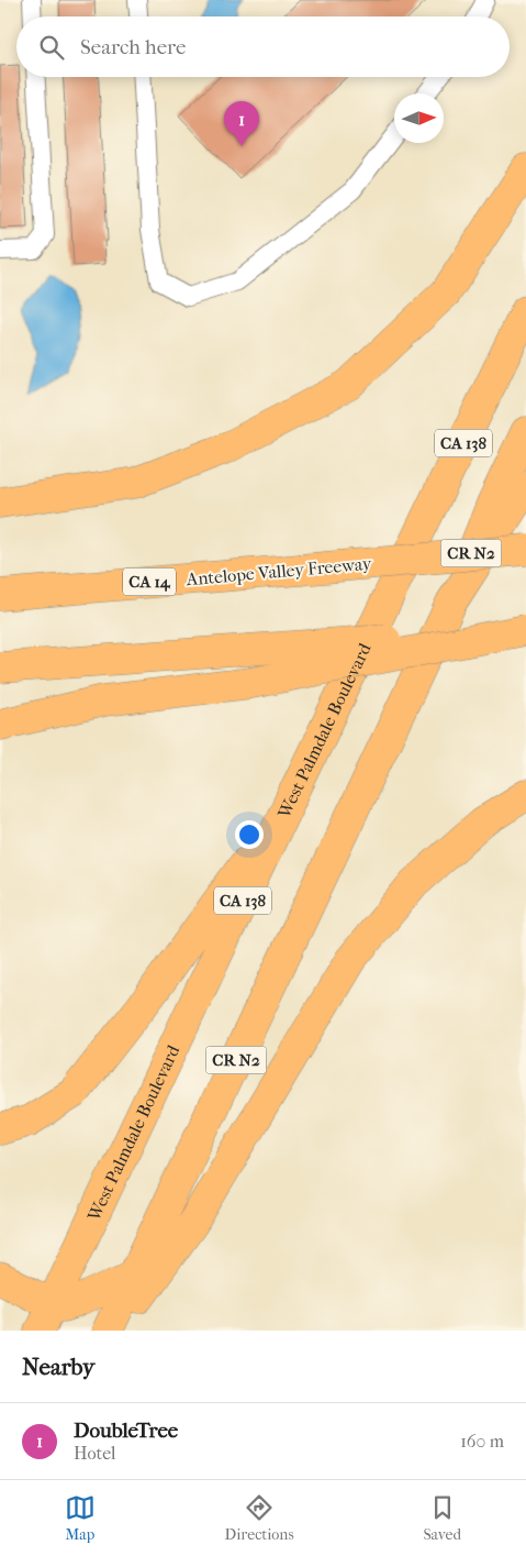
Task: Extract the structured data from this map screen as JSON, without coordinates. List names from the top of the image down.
{
  "streets": {
    "main road": [
      "CA 138",
      "CR N2",
      "Antelope Valley Freeway",
      "CA 14",
      "West Palmdale Boulevard"
    ]
  },
  "north": "right",
  "page": {
    "search": "Search here",
    "pins": "1",
    "heading": "Nearby",
    "list": [
      {
        "mark": "1",
        "name": "DoubleTree",
        "note": "Hotel",
        "value": "160 m"
      }
    ],
    "nav": ["Map", "Directions", "Saved"]
  }
}
